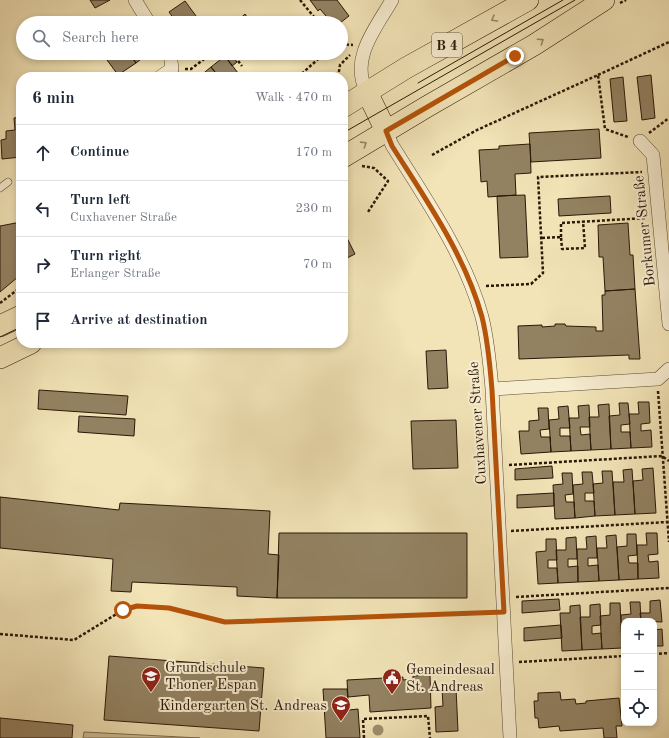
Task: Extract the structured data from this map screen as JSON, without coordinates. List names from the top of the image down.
{
  "streets": {
    "main road": ["B 4"],
    "street": ["Borkumer Straße", "Cuxhavener Straße"]
  },
  "places": {
    "school or university": ["Grundschule Thoner Espan", "Kindergarten St. Andreas"],
    "public building": ["Gemeindesaal St. Andreas"]
  },
  "page": {
    "search": "Search here",
    "heading": ["6 min", "Walk · 470 m"],
    "list": [
      ["Continue", "170 m"],
      ["Turn left", "Cuxhavener Straße", "230 m"],
      ["Turn right", "Erlanger Straße", "70 m"],
      "Arrive at destination"
    ],
    "map_buttons": ["+", "−"]
  }
}
